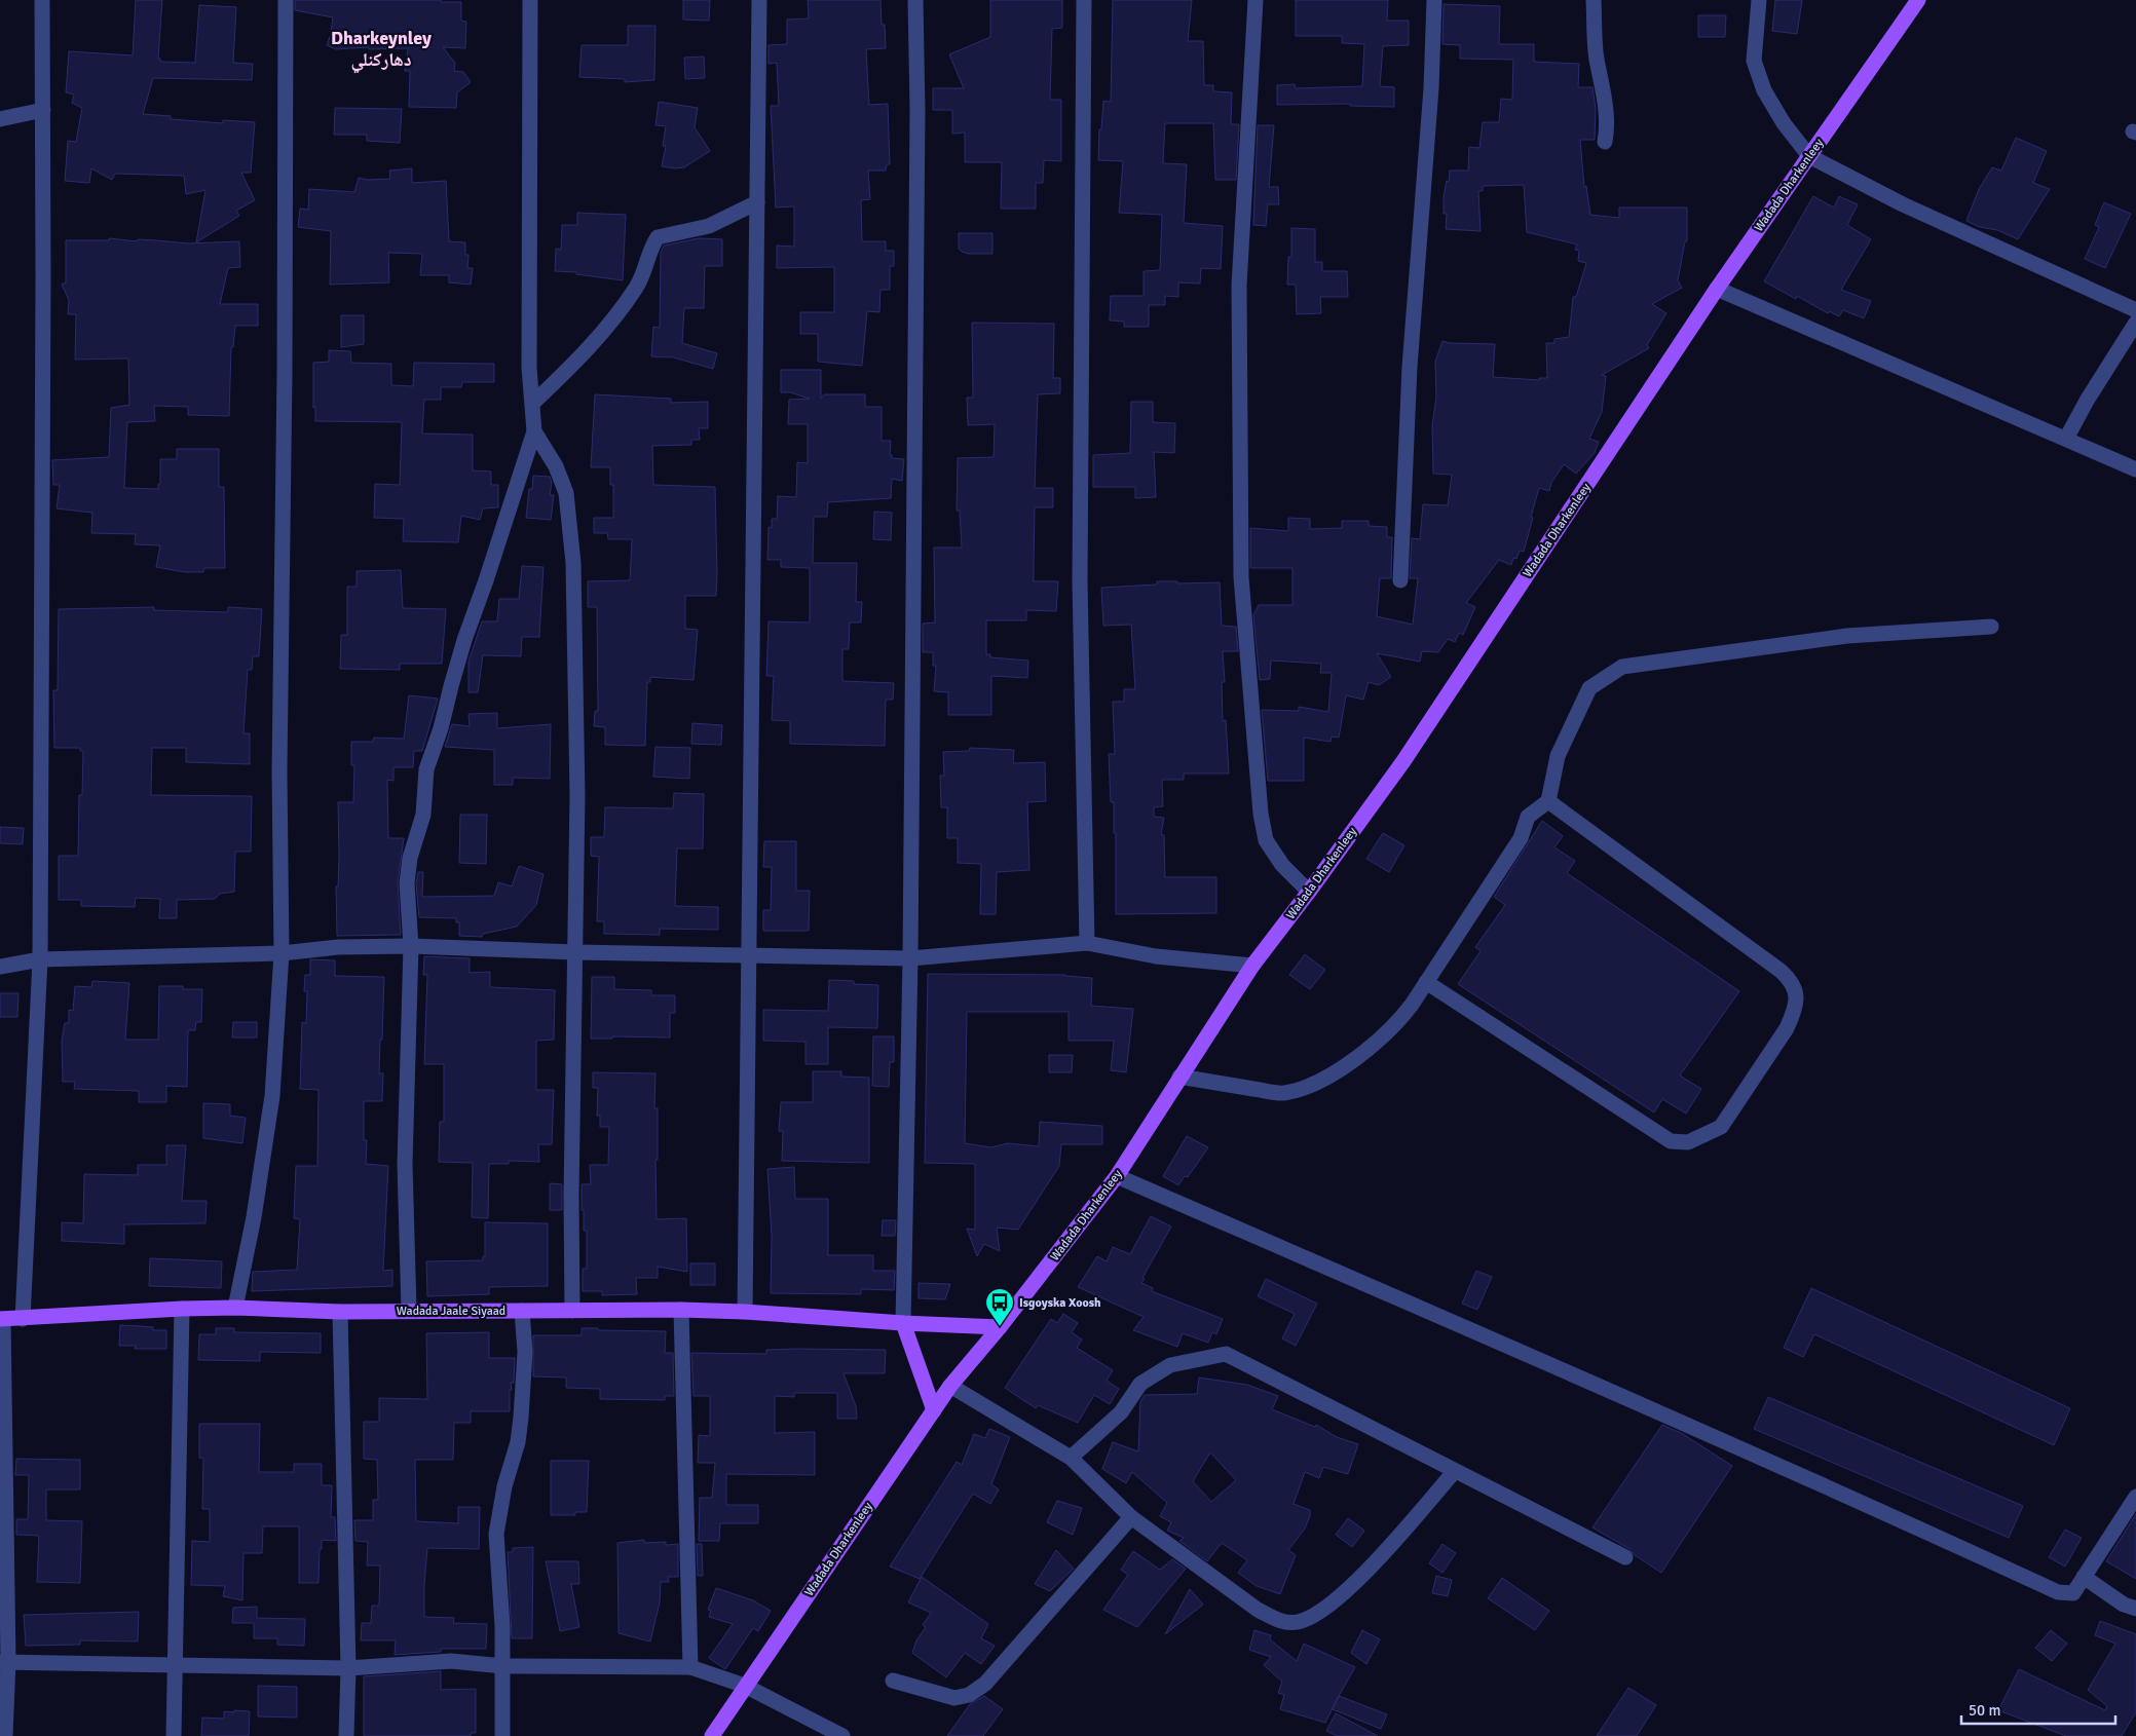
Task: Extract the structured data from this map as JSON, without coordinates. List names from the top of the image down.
{
  "streets": {
    "main road": ["Wadada Dharkenleey", "Wadada Jaale Siyaad"]
  },
  "crossings": [
    ["Wadada Dharkenleey", "Wadada Jaale Siyaad"]
  ],
  "districts": ["Dharkeynley دهاركنلي"],
  "places": {
    "bus stop": ["Isgoyska Xoosh"]
  },
  "scale_bar": "50 m"
}
